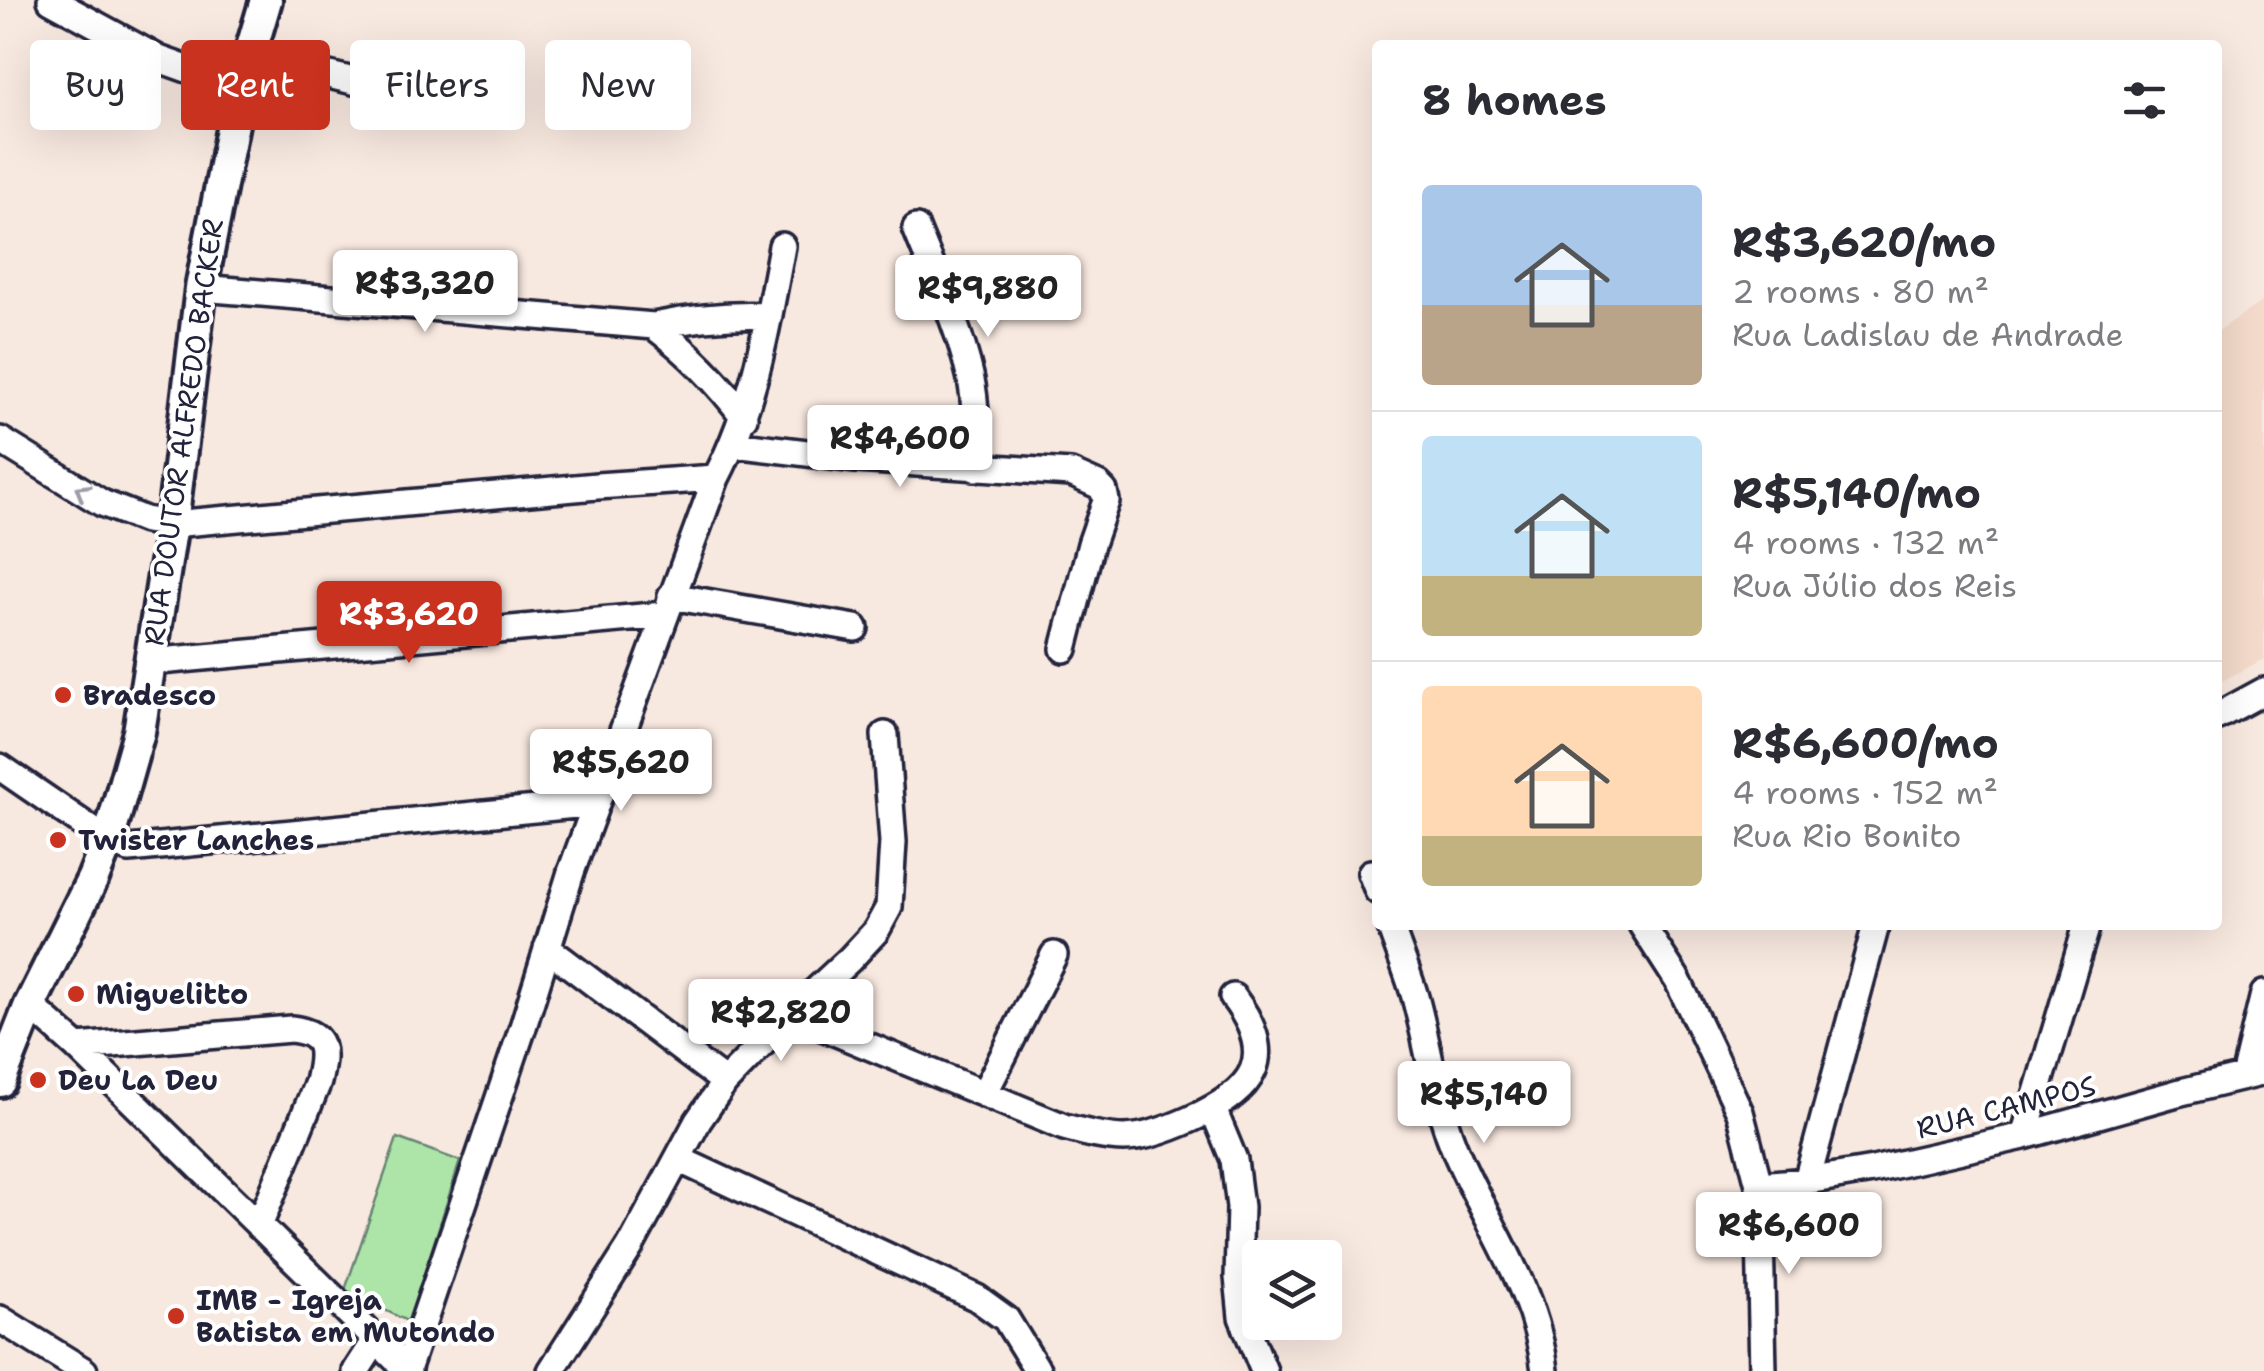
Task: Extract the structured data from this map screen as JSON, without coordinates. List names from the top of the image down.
{
  "streets": {
    "main road": ["RUA DOUTOR ALFREDO BACKER"],
    "street": ["RUA CAMPOS"]
  },
  "places": [
    "Bradesco",
    "Twister Lanches",
    "Miguelitto",
    "Deu La Deu",
    "IMB - Igreja Batista em Mutondo"
  ],
  "page": {
    "chip": [
      "Buy",
      "Rent",
      "Filters",
      "New"
    ],
    "heading": "8 homes",
    "list": [
      {
        "name": "R$3,620/mo",
        "note": "2 rooms · 80 m² · Rua Ladislau de Andrade"
      },
      {
        "name": "R$5,140/mo",
        "note": "4 rooms · 132 m² · Rua Júlio dos Reis"
      },
      {
        "name": "R$6,600/mo",
        "note": "4 rooms · 152 m² · Rua Rio Bonito"
      }
    ],
    "price": [
      "R$3,320",
      "R$9,880",
      "R$4,600",
      "R$3,620",
      "R$5,620",
      "R$2,820",
      "R$5,140",
      "R$6,600"
    ]
  }
}
